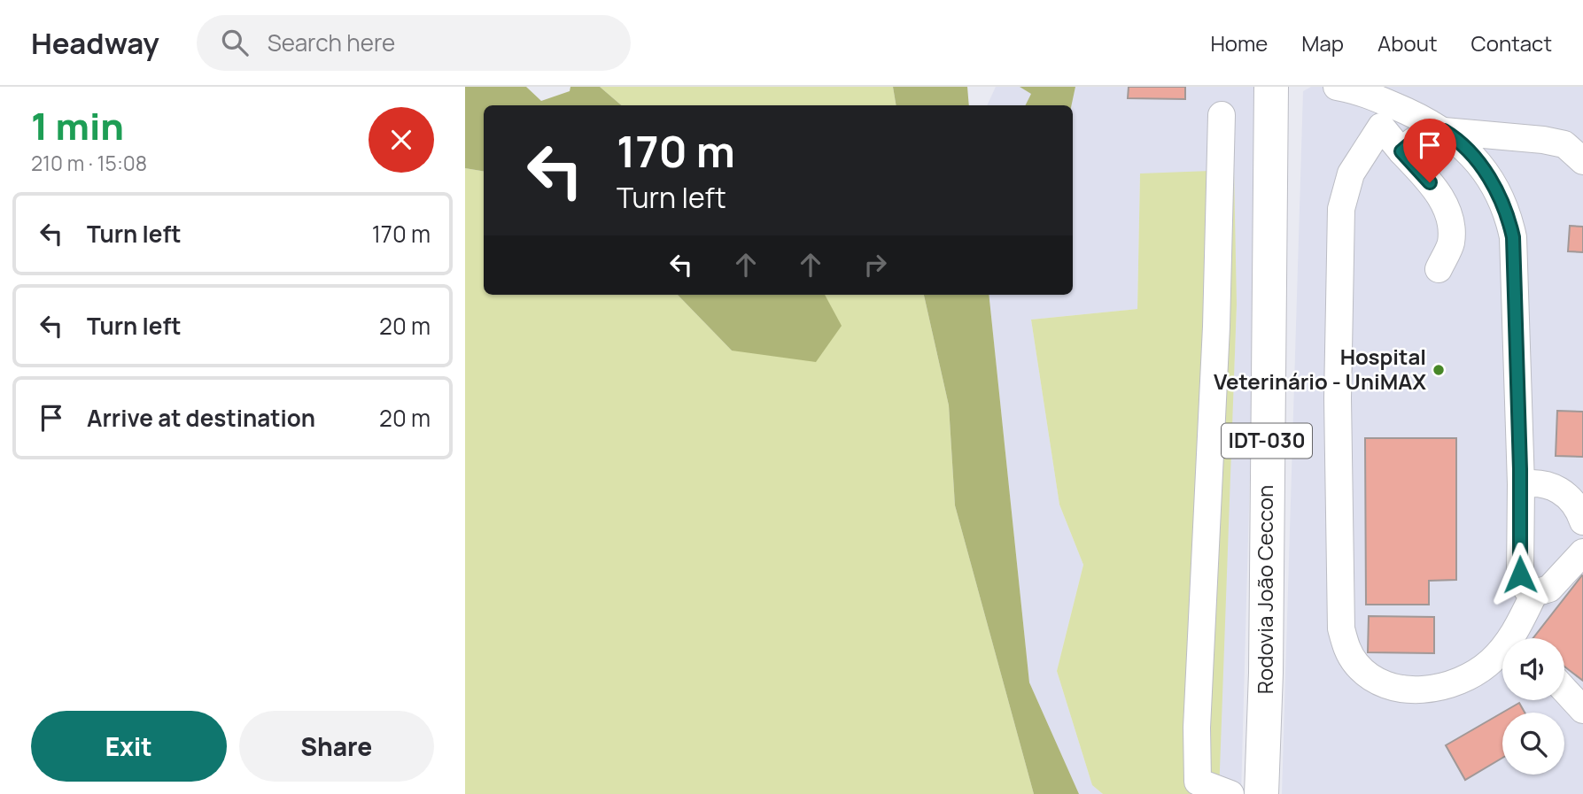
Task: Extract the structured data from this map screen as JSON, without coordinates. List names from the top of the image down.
{
  "streets": {
    "main road": ["IDT-030", "Rodovia João Ceccon"]
  },
  "places": ["Hospital Veterinário - UniMAX"],
  "page": {
    "header": "Headway",
    "search": "Search here",
    "nav": [
      "Home",
      "Map",
      "About",
      "Contact"
    ],
    "heading": ["1 min", "210 m · 15:08"],
    "turn": ["170 m", "Turn left"],
    "list": [
      {
        "name": "Turn left",
        "value": "170 m"
      },
      {
        "name": "Turn left",
        "value": "20 m"
      },
      {
        "name": "Arrive at destination",
        "value": "20 m"
      }
    ],
    "buttons": ["Exit", "Share"]
  }
}
